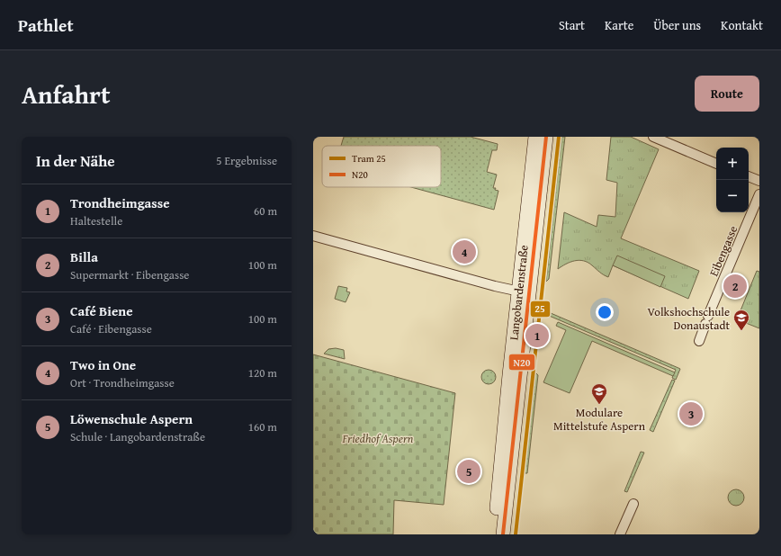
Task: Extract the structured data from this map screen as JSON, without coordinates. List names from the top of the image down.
{
  "streets": {
    "street": ["Eibengasse", "Langobardenstraße"]
  },
  "parks": ["Friedhof Aspern"],
  "places": {
    "school or university": ["Volkshochschule Donaustadt", "Modulare Mittelstufe Aspern"]
  },
  "lines": ["tram line 25", "transit line N20"],
  "legend": ["Tram 25", "N20"],
  "page": {
    "header": "Pathlet",
    "nav": [
      "Start",
      "Karte",
      "Über uns",
      "Kontakt"
    ],
    "title": "Anfahrt",
    "buttons": "Route",
    "heading": ["In der Nähe", "5 Ergebnisse"],
    "map_buttons": ["+", "−"],
    "list": [
      {
        "mark": "1",
        "name": "Trondheimgasse",
        "note": "Haltestelle",
        "value": "60 m"
      },
      {
        "mark": "2",
        "name": "Billa",
        "note": "Supermarkt · Eibengasse",
        "value": "100 m"
      },
      {
        "mark": "3",
        "name": "Café Biene",
        "note": "Café · Eibengasse",
        "value": "100 m"
      },
      {
        "mark": "4",
        "name": "Two in One",
        "note": "Ort · Trondheimgasse",
        "value": "120 m"
      },
      {
        "mark": "5",
        "name": "Löwenschule Aspern",
        "note": "Schule · Langobardenstraße",
        "value": "160 m"
      }
    ],
    "pins": [
      "4",
      "2",
      "1",
      "3",
      "5"
    ]
  }
}
